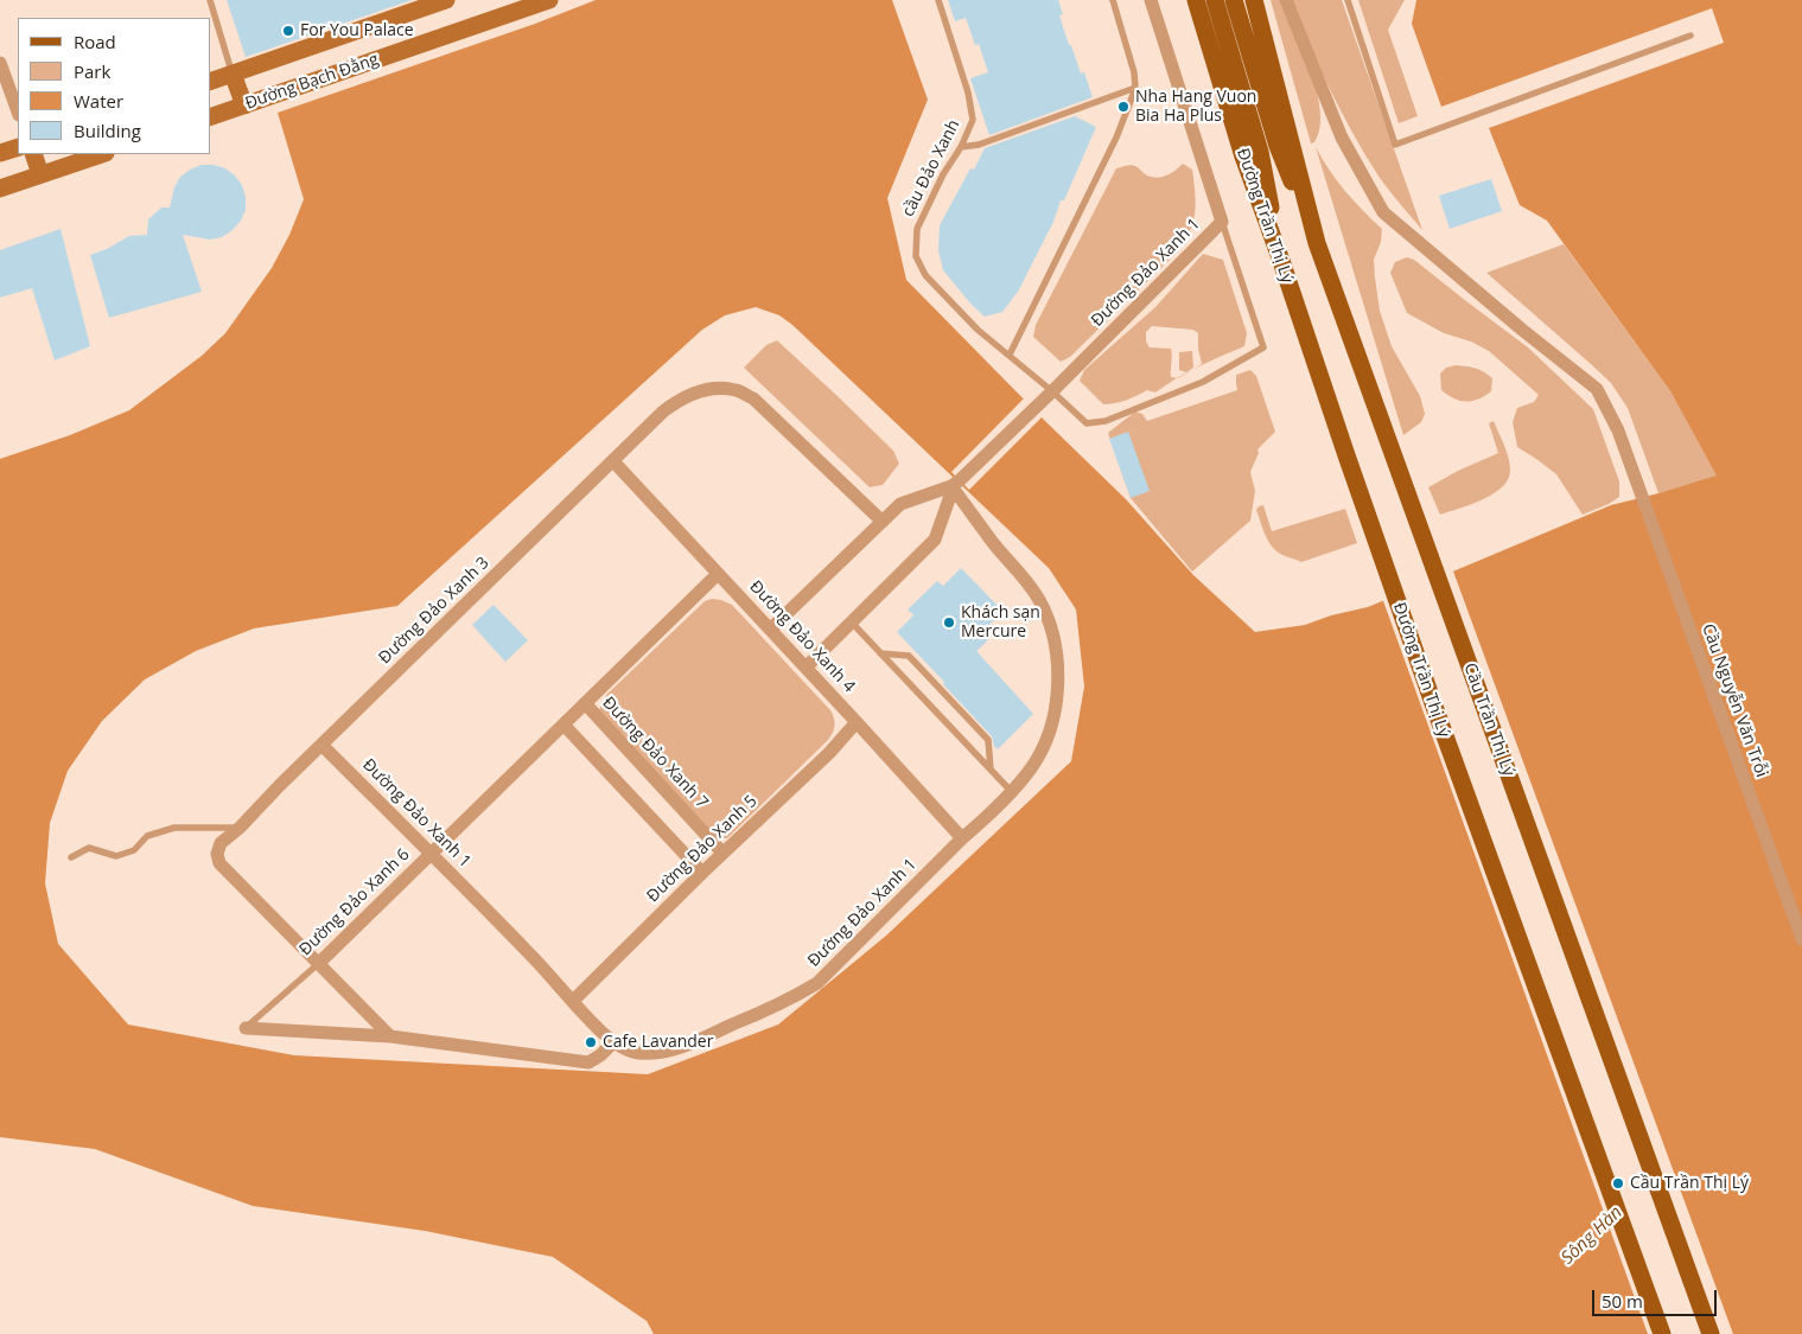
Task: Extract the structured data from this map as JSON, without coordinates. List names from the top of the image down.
{
  "streets": {
    "main road": ["Đường Bạch Đằng", "Đường Trần Thị Lý", "Cầu Trần Thị Lý"],
    "street": [
      "Đường Đảo Xanh 1",
      "Đường Đảo Xanh 3",
      "Đường Đảo Xanh 4",
      "Cầu Nguyễn Văn Trỗi",
      "Đường Đảo Xanh 7",
      "Đường Đảo Xanh 5",
      "Đường Đảo Xanh 6"
    ],
    "lane": ["cầu Đảo Xanh"]
  },
  "crossings": [
    ["cầu Đảo Xanh", "Đường Đảo Xanh 1"],
    ["Đường Đảo Xanh 1", "Đường Đảo Xanh 3"],
    ["Đường Đảo Xanh 1", "Đường Đảo Xanh 4"],
    ["Đường Đảo Xanh 1", "Đường Đảo Xanh 5"],
    ["Đường Đảo Xanh 1", "Đường Đảo Xanh 6"],
    ["Đường Đảo Xanh 3", "Đường Đảo Xanh 4"],
    ["Đường Đảo Xanh 3", "Đường Đảo Xanh 6"],
    ["Đường Đảo Xanh 4", "Đường Đảo Xanh 5"],
    ["Đường Đảo Xanh 4", "Đường Đảo Xanh 6"],
    ["Đường Đảo Xanh 7", "Đường Đảo Xanh 5"],
    ["Đường Đảo Xanh 7", "Đường Đảo Xanh 6"]
  ],
  "water": ["Sông Hàn"],
  "places": [
    "For You Palace",
    "Nha Hang Vuon Bia Ha Plus",
    "Khách sạn Mercure",
    "Cafe Lavander",
    "Cầu Trần Thị Lý"
  ],
  "legend": [
    "Road",
    "Park",
    "Water",
    "Building"
  ],
  "scale_bar": "50 m"
}
